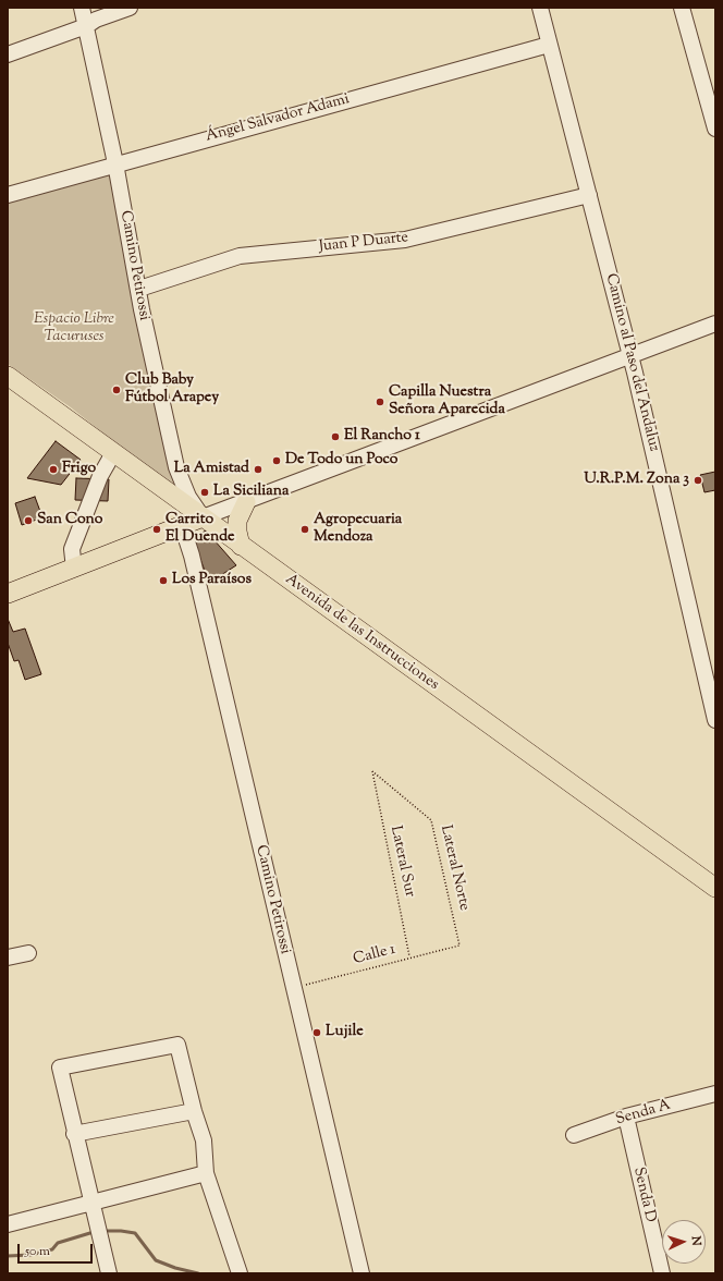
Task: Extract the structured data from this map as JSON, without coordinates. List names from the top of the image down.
{
  "streets": {
    "main road": ["Avenida de las Instrucciones"],
    "street": [
      "Ángel Salvador Adami",
      "Juan P Duarte",
      "Camino Petirossi",
      "Camino al Paso del Andaluz",
      "Senda A",
      "Senda D"
    ],
    "path": ["Lateral Sur", "Lateral Norte", "Calle 1"]
  },
  "crossings": [
    ["Ángel Salvador Adami", "Camino Petirossi"],
    ["Ángel Salvador Adami", "Camino al Paso del Andaluz"],
    ["Juan P Duarte", "Camino Petirossi"],
    ["Juan P Duarte", "Camino al Paso del Andaluz"],
    ["Camino Petirossi", "Avenida de las Instrucciones"],
    ["Camino Petirossi", "Calle 1"],
    ["Lateral Sur", "Lateral Norte"],
    ["Lateral Sur", "Calle 1"],
    ["Lateral Norte", "Calle 1"],
    ["Senda A", "Senda D"]
  ],
  "parks": ["Espacio Libre Tacuruses"],
  "places": [
    "Club Baby Fútbol Arapey",
    "Capilla Nuestra Señora Aparecida",
    "El Rancho 1",
    "De Todo un Poco",
    "Frigo",
    "La Amistad",
    "U.R.P.M. Zona 3",
    "La Siciliana",
    "San Cono",
    "Carrito El Duende",
    "Agropecuaria Mendoza",
    "Los Paraísos",
    "Lujile"
  ],
  "scale_bar": "50 m",
  "north": "right"
}
